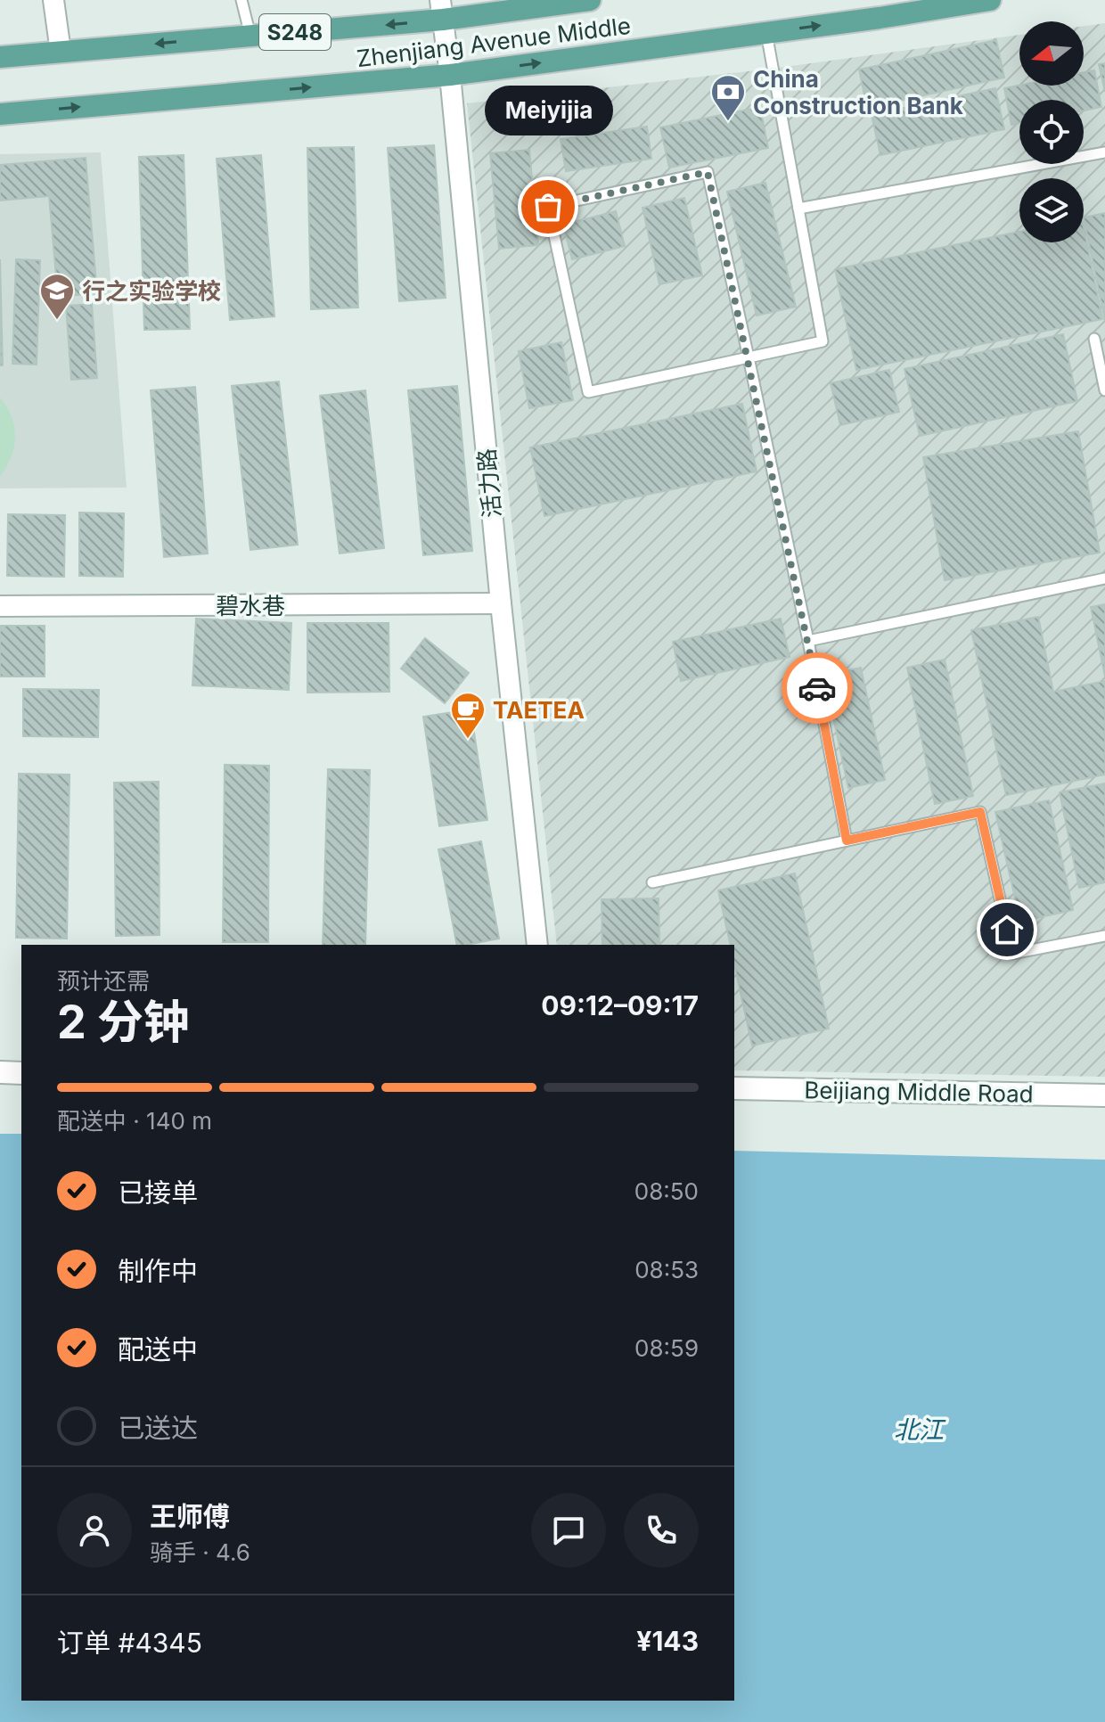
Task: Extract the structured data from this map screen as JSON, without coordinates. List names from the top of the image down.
{
  "streets": {
    "main road": ["S248", "Zhenjiang Avenue Middle"],
    "street": ["活力路", "碧水巷", "Beijiang Middle Road"]
  },
  "crossings": [
    ["Zhenjiang Avenue Middle", "活力路"],
    ["活力路", "碧水巷"]
  ],
  "water": ["北江"],
  "places": {
    "bank": ["China Construction Bank"],
    "other": ["Meiyijia"],
    "school or university": ["行之实验学校"],
    "cafe": ["TAETEA"]
  },
  "north": "left",
  "page": {
    "bubble": "Meiyijia",
    "heading": ["2 分钟", "预计还需", "09:12–09:17"],
    "panel": [
      "王师傅",
      "骑手 · 4.6",
      "订单 #4345",
      "¥143"
    ],
    "bar": "配送中 · 140 m",
    "list": [
      ["已接单", "08:50"],
      ["制作中", "08:53"],
      ["配送中", "08:59"],
      "已送达"
    ]
  }
}
